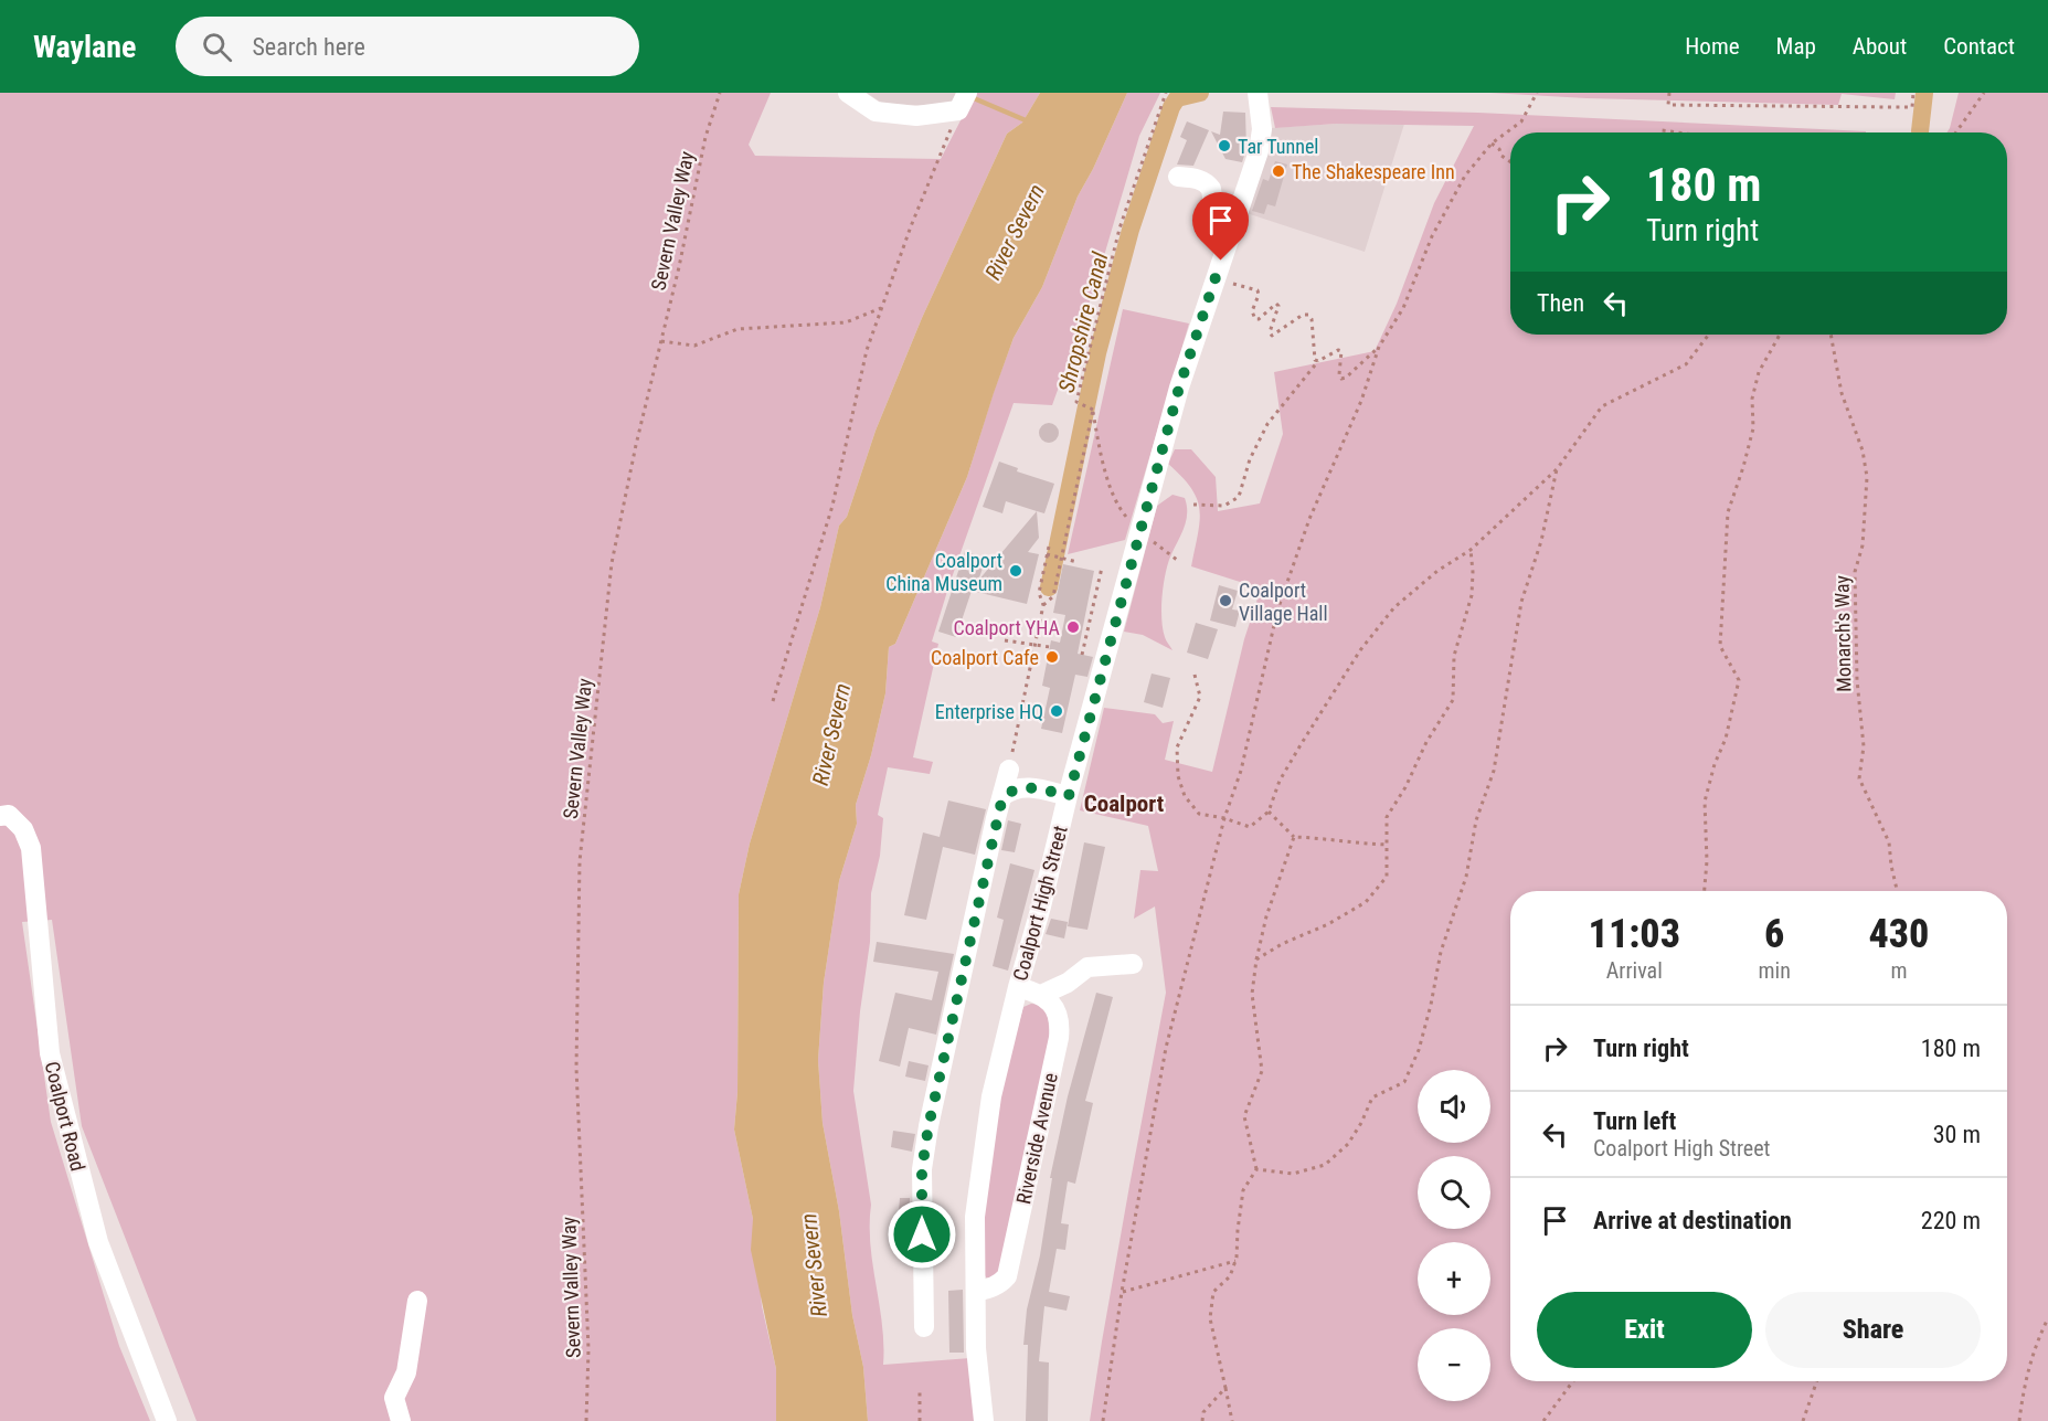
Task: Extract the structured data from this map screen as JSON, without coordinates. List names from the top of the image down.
{
  "streets": {
    "street": ["Coalport High Street", "Coalport Road", "Riverside Avenue"],
    "path": ["Severn Valley Way", "Monarch's Way"]
  },
  "crossings": [
    ["Coalport High Street", "Riverside Avenue"]
  ],
  "districts": ["Coalport"],
  "water": ["River Severn", "Shropshire Canal"],
  "places": [
    "Tar Tunnel",
    "The Shakespeare Inn",
    "Coalport China Museum",
    "Coalport Village Hall",
    "Coalport YHA",
    "Coalport Cafe",
    "Enterprise HQ"
  ],
  "page": {
    "header": "Waylane",
    "search": "Search here",
    "nav": [
      "Home",
      "Map",
      "About",
      "Contact"
    ],
    "turn": ["180 m", "Turn right"],
    "then": "Then",
    "eta": [
      "11:03",
      "Arrival",
      "6",
      "min",
      "430",
      "m"
    ],
    "list": [
      {
        "name": "Turn right",
        "value": "180 m"
      },
      {
        "name": "Turn left",
        "note": "Coalport High Street",
        "value": "30 m"
      },
      {
        "name": "Arrive at destination",
        "value": "220 m"
      }
    ],
    "map_buttons": ["+", "−"],
    "buttons": ["Exit", "Share"]
  }
}
